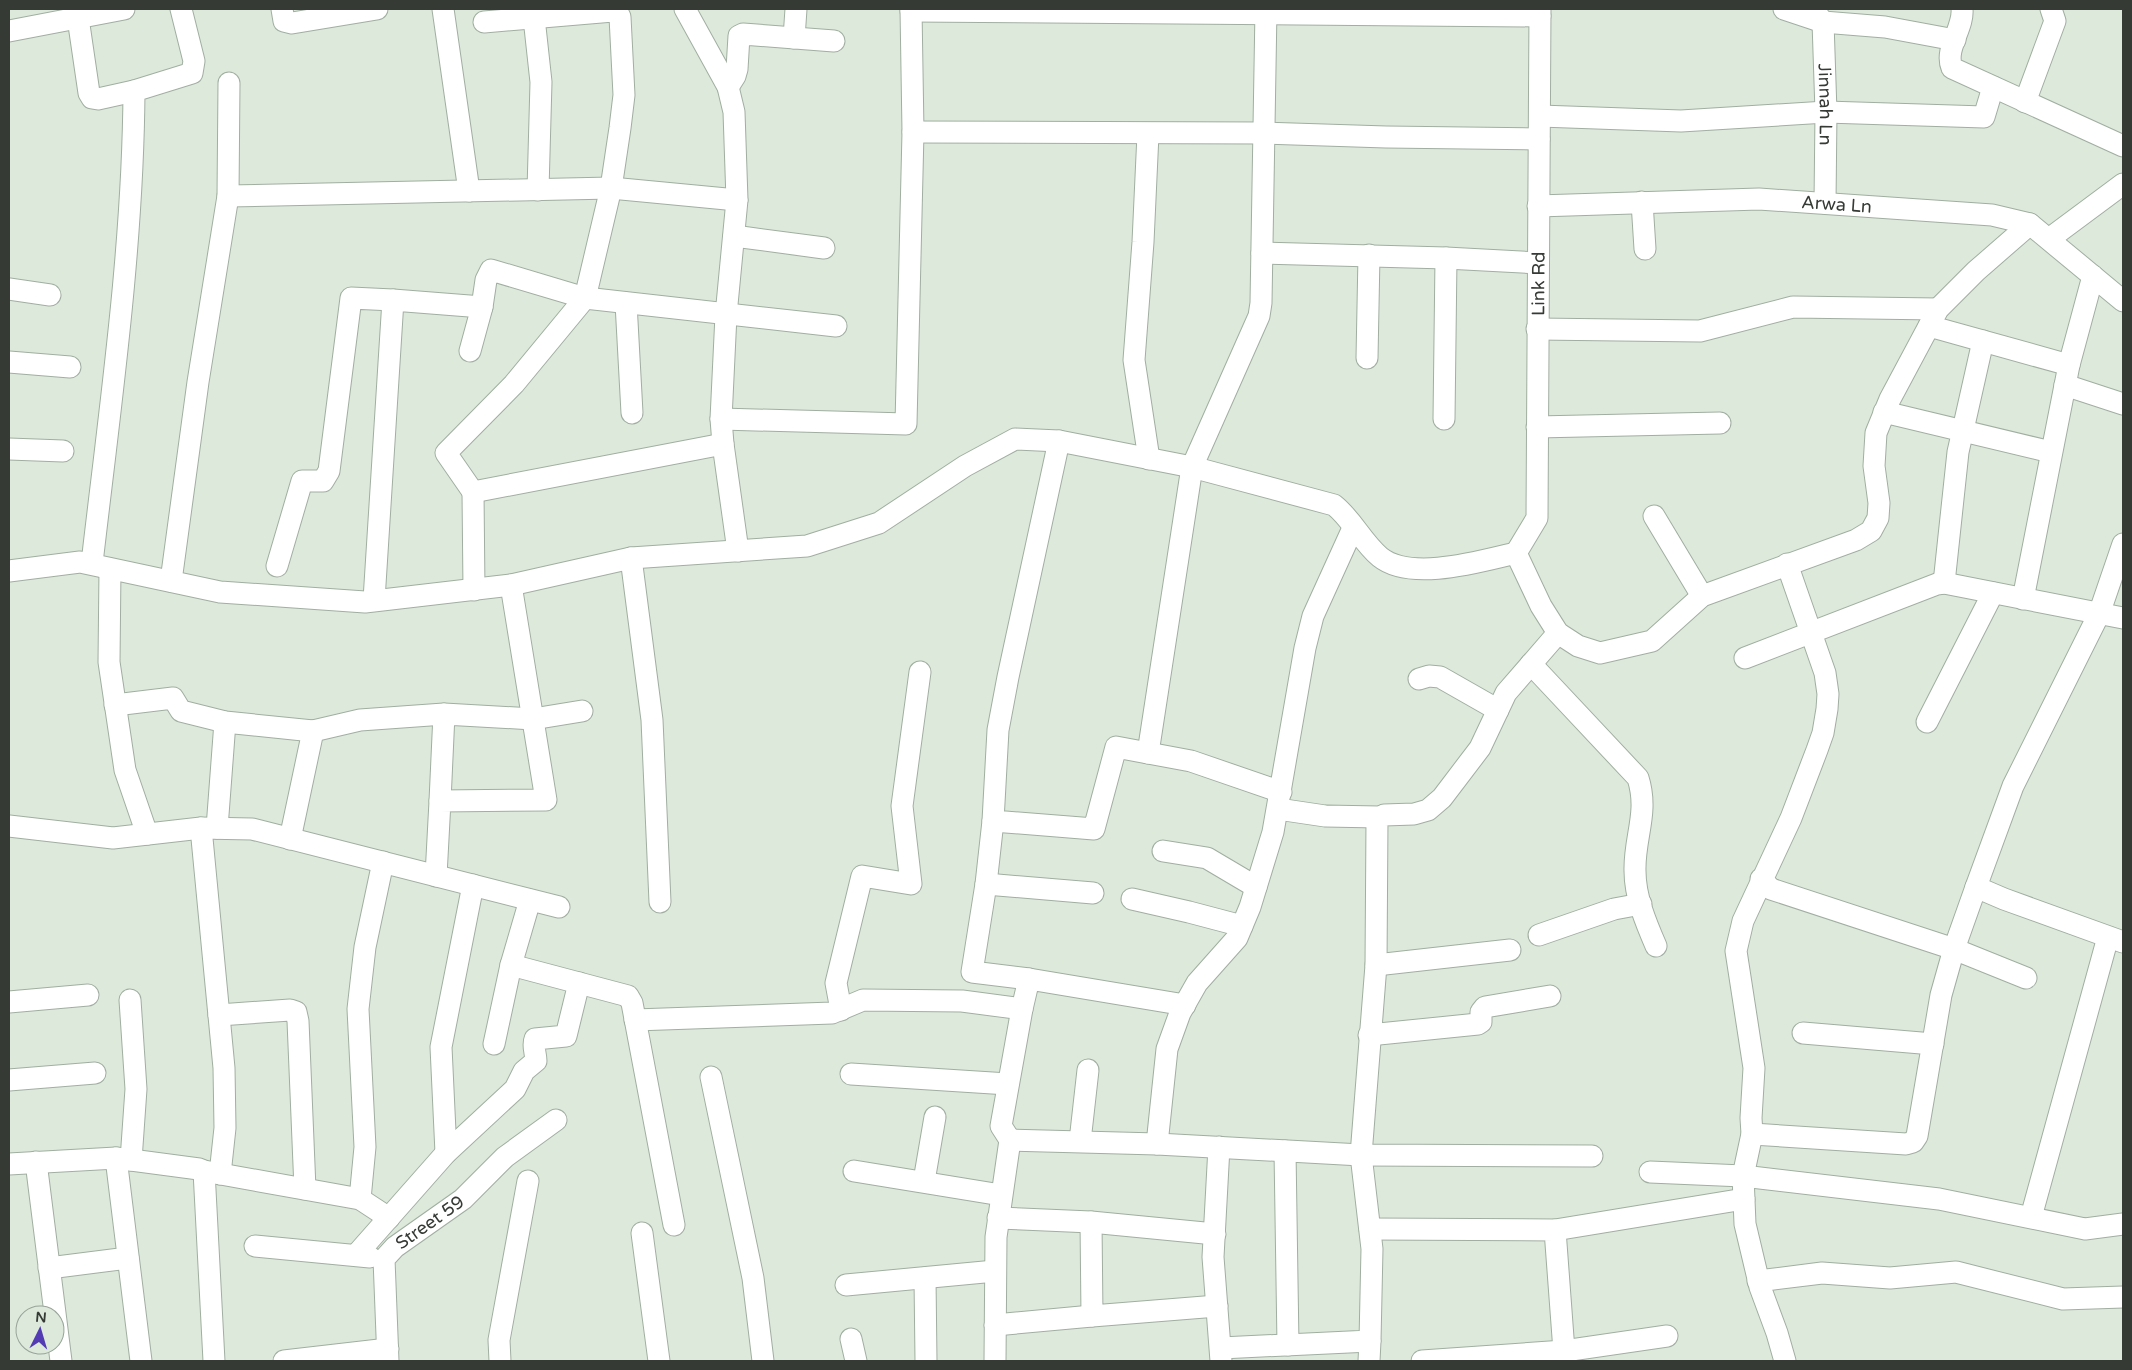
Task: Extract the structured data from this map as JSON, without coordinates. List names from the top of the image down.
{
  "streets": {
    "street": [
      "Jinnah Ln",
      "Arwa Ln",
      "Link Rd",
      "Street 59"
    ]
  },
  "crossings": [
    ["Jinnah Ln", "Arwa Ln"],
    ["Arwa Ln", "Link Rd"]
  ],
  "north": "top"
}
